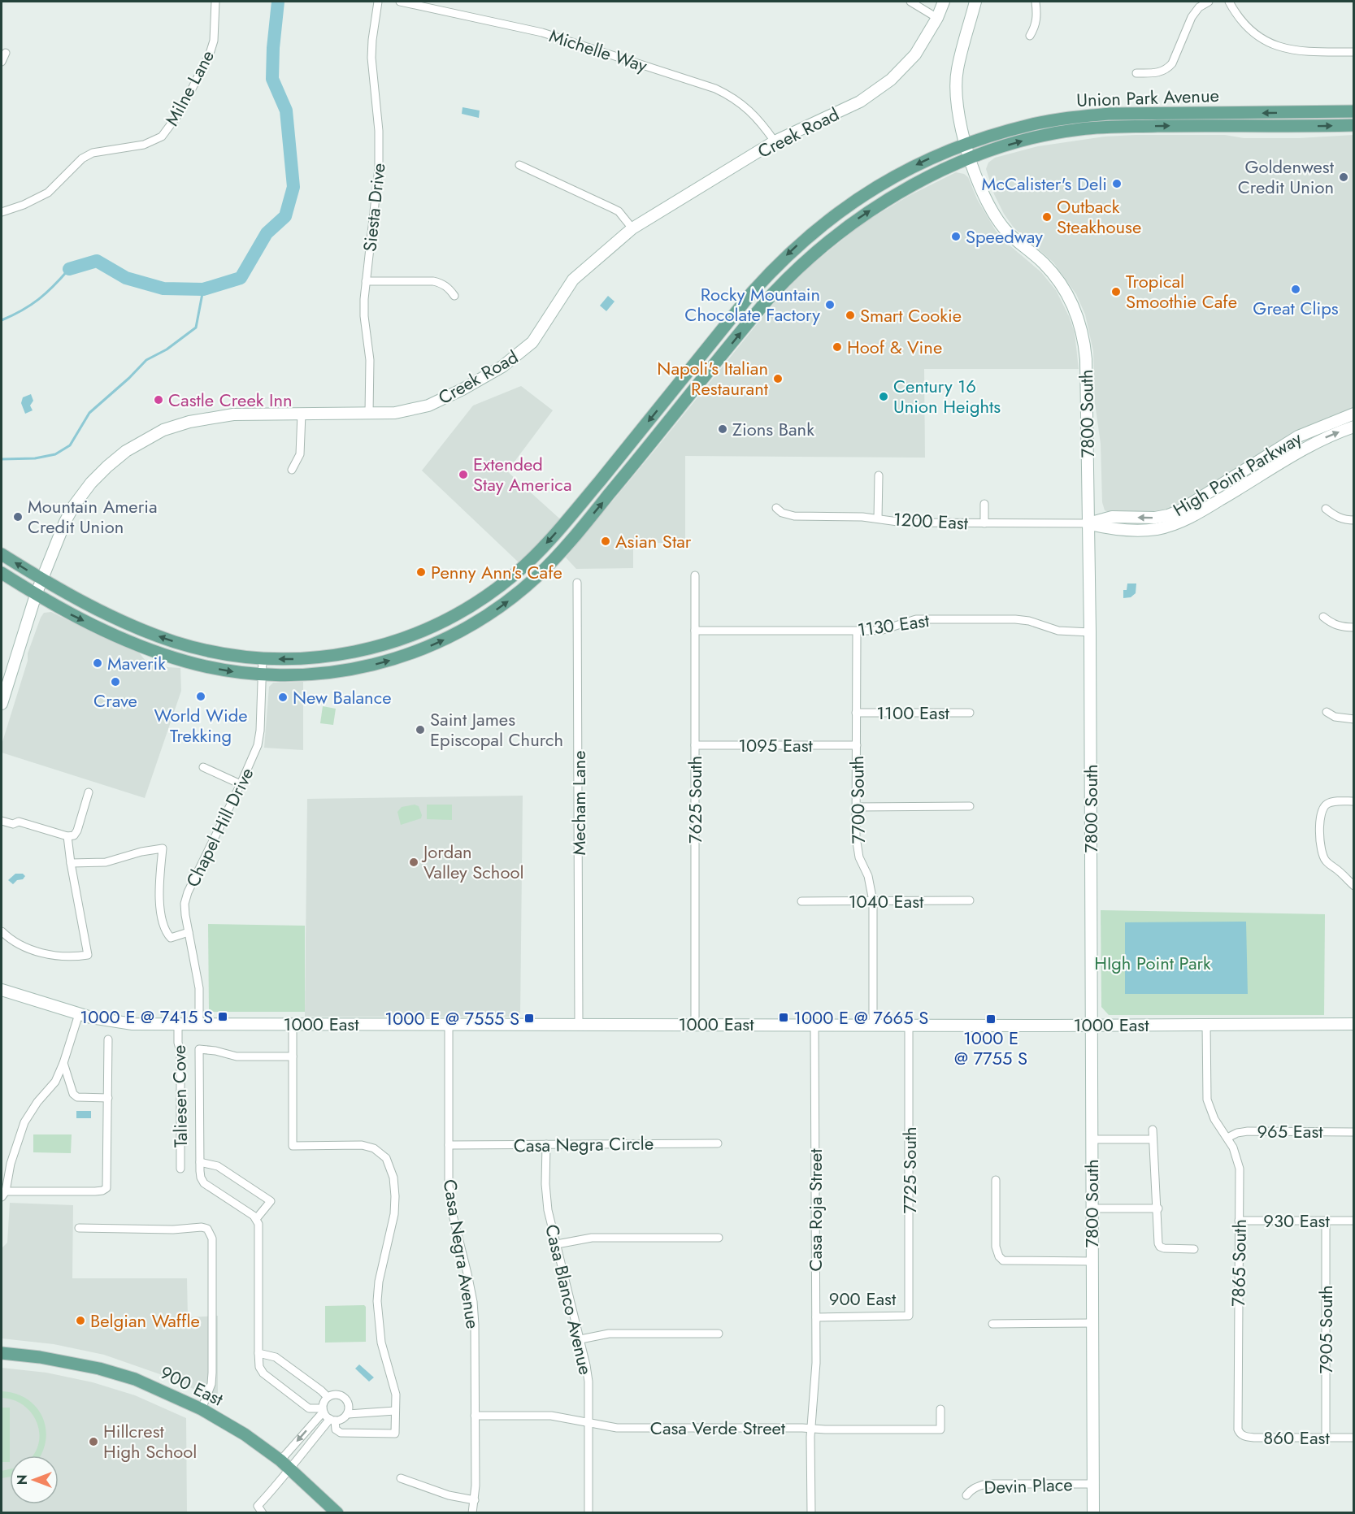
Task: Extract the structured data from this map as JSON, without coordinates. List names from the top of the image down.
{
  "streets": {
    "main road": ["Union Park Avenue", "900 East"],
    "street": [
      "Michelle Way",
      "Milne Lane",
      "Creek Road",
      "Siesta Drive",
      "7800 South",
      "High Point Parkway",
      "1200 East",
      "1130 East",
      "1100 East",
      "1095 East",
      "7625 South",
      "7700 South",
      "Mecham Lane",
      "Chapel Hill Drive",
      "1040 East",
      "1000 East",
      "Taliesen Cove",
      "965 East",
      "Casa Negra Circle",
      "7725 South",
      "Casa Roja Street",
      "930 East",
      "Casa Negra Avenue",
      "7865 South",
      "Casa Blanco Avenue",
      "7905 South",
      "Casa Verde Street",
      "860 East",
      "Devin Place"
    ]
  },
  "crossings": [
    ["Michelle Way", "Creek Road"],
    ["Union Park Avenue", "Creek Road"],
    ["Union Park Avenue", "7800 South"],
    ["Union Park Avenue", "Chapel Hill Drive"],
    ["Creek Road", "Siesta Drive"],
    ["7800 South", "High Point Parkway"],
    ["7800 South", "1200 East"],
    ["7800 South", "1130 East"],
    ["7800 South", "1000 East"],
    ["7800 South", "Devin Place"],
    ["High Point Parkway", "1200 East"],
    ["1130 East", "7625 South"],
    ["1130 East", "7700 South"],
    ["1100 East", "7700 South"],
    ["1095 East", "7625 South"],
    ["1095 East", "7700 South"],
    ["7625 South", "1000 East"],
    ["7700 South", "1040 East"],
    ["7700 South", "1000 East"],
    ["Mecham Lane", "1000 East"],
    ["Chapel Hill Drive", "1000 East"],
    ["1000 East", "Taliesen Cove"],
    ["1000 East", "7725 South"],
    ["1000 East", "Casa Roja Street"],
    ["1000 East", "Casa Negra Avenue"],
    ["1000 East", "7865 South"],
    ["965 East", "7865 South"],
    ["Casa Negra Circle", "Casa Negra Avenue"],
    ["Casa Negra Circle", "Casa Blanco Avenue"],
    ["7725 South", "900 East"],
    ["Casa Roja Street", "900 East"],
    ["Casa Roja Street", "Casa Verde Street"],
    ["930 East", "7865 South"],
    ["930 East", "7905 South"],
    ["Casa Negra Avenue", "Casa Verde Street"],
    ["7865 South", "860 East"],
    ["Casa Blanco Avenue", "Casa Verde Street"],
    ["7905 South", "860 East"]
  ],
  "parks": ["HIgh Point Park"],
  "places": {
    "other": [
      "Goldenwest Credit Union",
      "McCalister's Deli",
      "Outback Steakhouse",
      "Speedway",
      "Great Clips",
      "Tropical Smoothie Cafe",
      "Rocky Mountain Chocolate Factory",
      "Smart Cookie",
      "Hoof & Vine",
      "Napoli's Italian Restaurant",
      "Century 16 Union Heights",
      "Castle Creek Inn",
      "Zions Bank",
      "Extended Stay America",
      "Mountain Ameria Credit Union",
      "Asian Star",
      "Penny Ann's Cafe",
      "Maverik",
      "Crave",
      "World Wide Trekking",
      "New Balance",
      "Saint James Episcopal Church",
      "Jordan Valley School",
      "Belgian Waffle",
      "Hillcrest High School"
    ],
    "transit": [
      "1000 E @ 7415 S",
      "1000 E @ 7665 S",
      "1000 E @ 7555 S",
      "1000 E @ 7755 S"
    ]
  },
  "north": "left"
}
